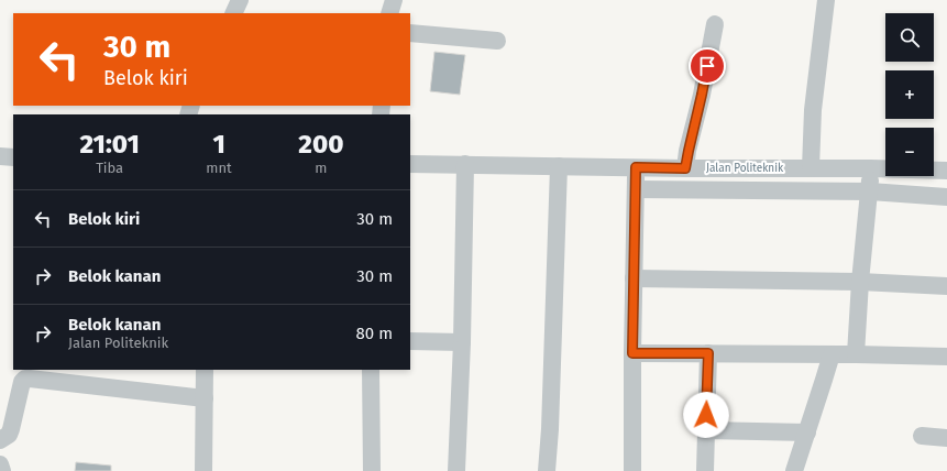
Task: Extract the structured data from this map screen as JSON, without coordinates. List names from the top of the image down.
{
  "streets": {
    "street": ["Jalan Politeknik"]
  },
  "page": {
    "map_buttons": ["+", "−"],
    "turn": ["30 m", "Belok kiri"],
    "eta": [
      "21:01",
      "Tiba",
      "1",
      "mnt",
      "200",
      "m"
    ],
    "list": [
      {
        "name": "Belok kiri",
        "value": "30 m"
      },
      {
        "name": "Belok kanan",
        "value": "30 m"
      },
      {
        "name": "Belok kanan",
        "note": "Jalan Politeknik",
        "value": "80 m"
      }
    ]
  }
}
